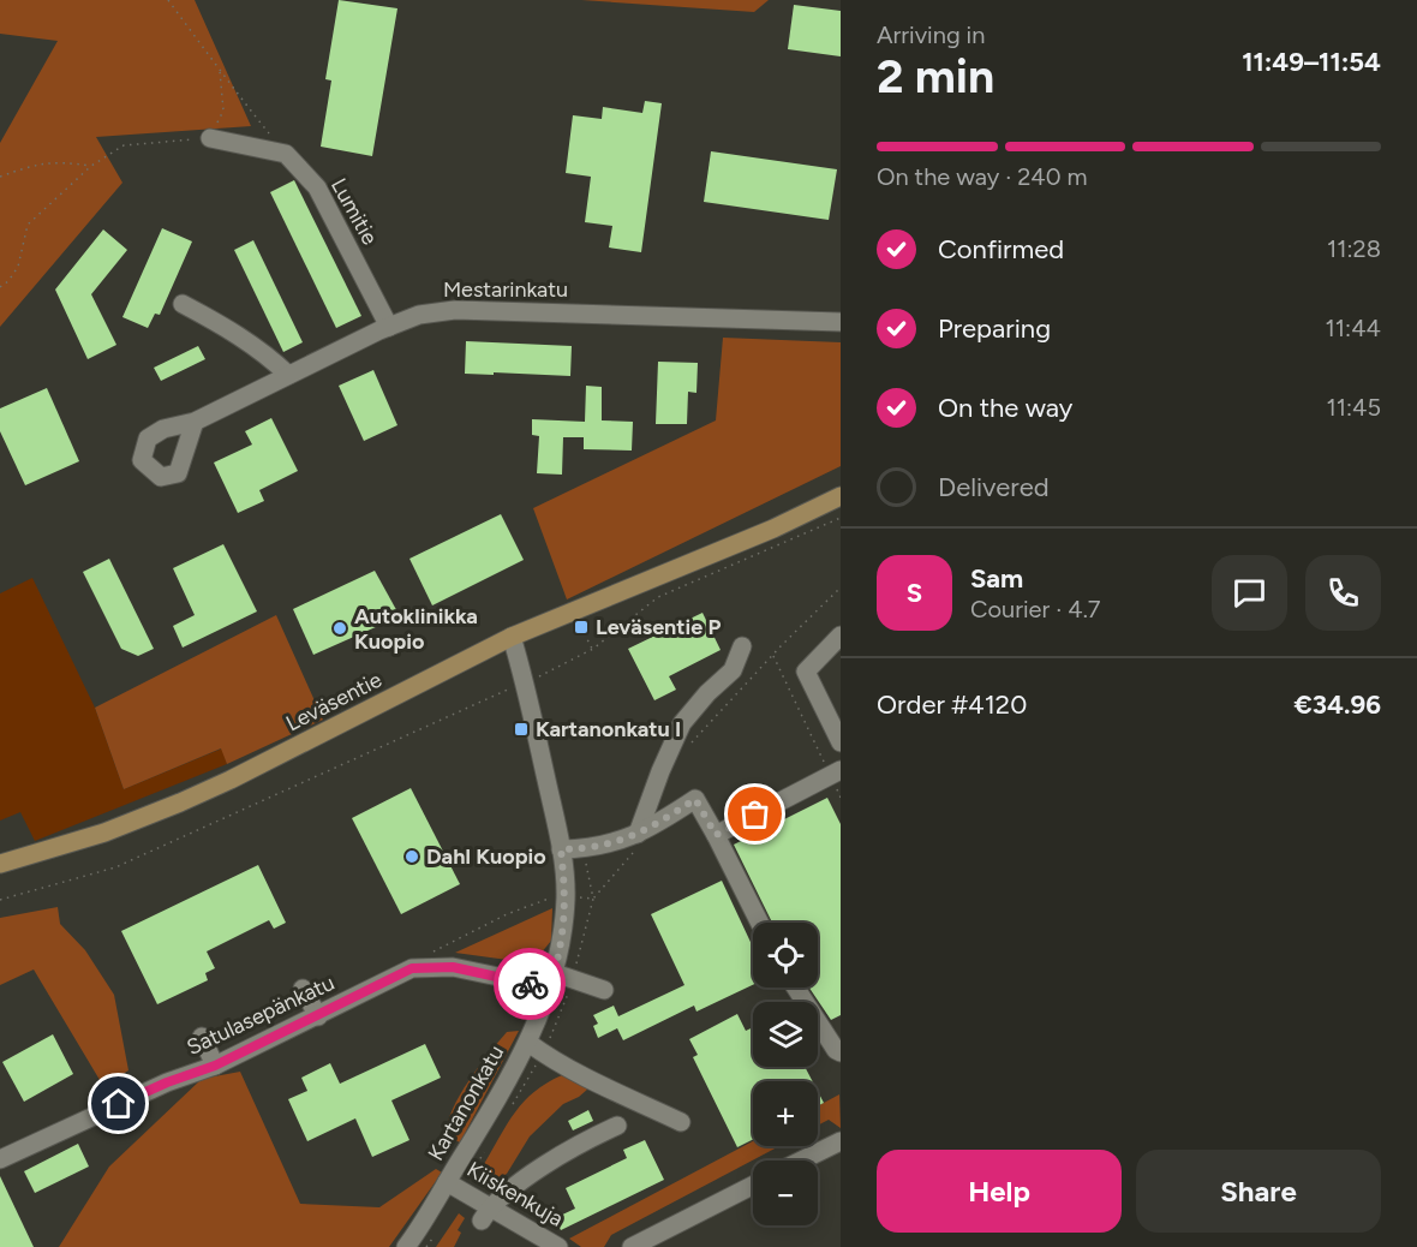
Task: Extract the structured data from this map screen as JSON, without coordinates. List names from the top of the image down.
{
  "streets": {
    "main road": ["Leväsentie"],
    "street": [
      "Lumitie",
      "Mestarinkatu",
      "Satulasepänkatu",
      "Kartanonkatu",
      "Kiiskenkuja"
    ]
  },
  "crossings": [
    ["Lumitie", "Mestarinkatu"],
    ["Leväsentie", "Kartanonkatu"],
    ["Satulasepänkatu", "Kartanonkatu"],
    ["Kartanonkatu", "Kiiskenkuja"]
  ],
  "places": {
    "transit": ["Leväsentie P", "Kartanonkatu I"],
    "other": ["Autoklinikka Kuopio", "Dahl Kuopio"]
  },
  "page": {
    "heading": ["2 min", "Arriving in", "11:49–11:54"],
    "panel": [
      "Sam",
      "Courier · 4.7",
      "Order #4120",
      "€34.96"
    ],
    "bar": "On the way · 240 m",
    "list": [
      ["Confirmed", "11:28"],
      ["Preparing", "11:44"],
      ["On the way", "11:45"],
      "Delivered"
    ],
    "round": "S",
    "map_buttons": ["+", "−"],
    "buttons": ["Help", "Share"]
  }
}
